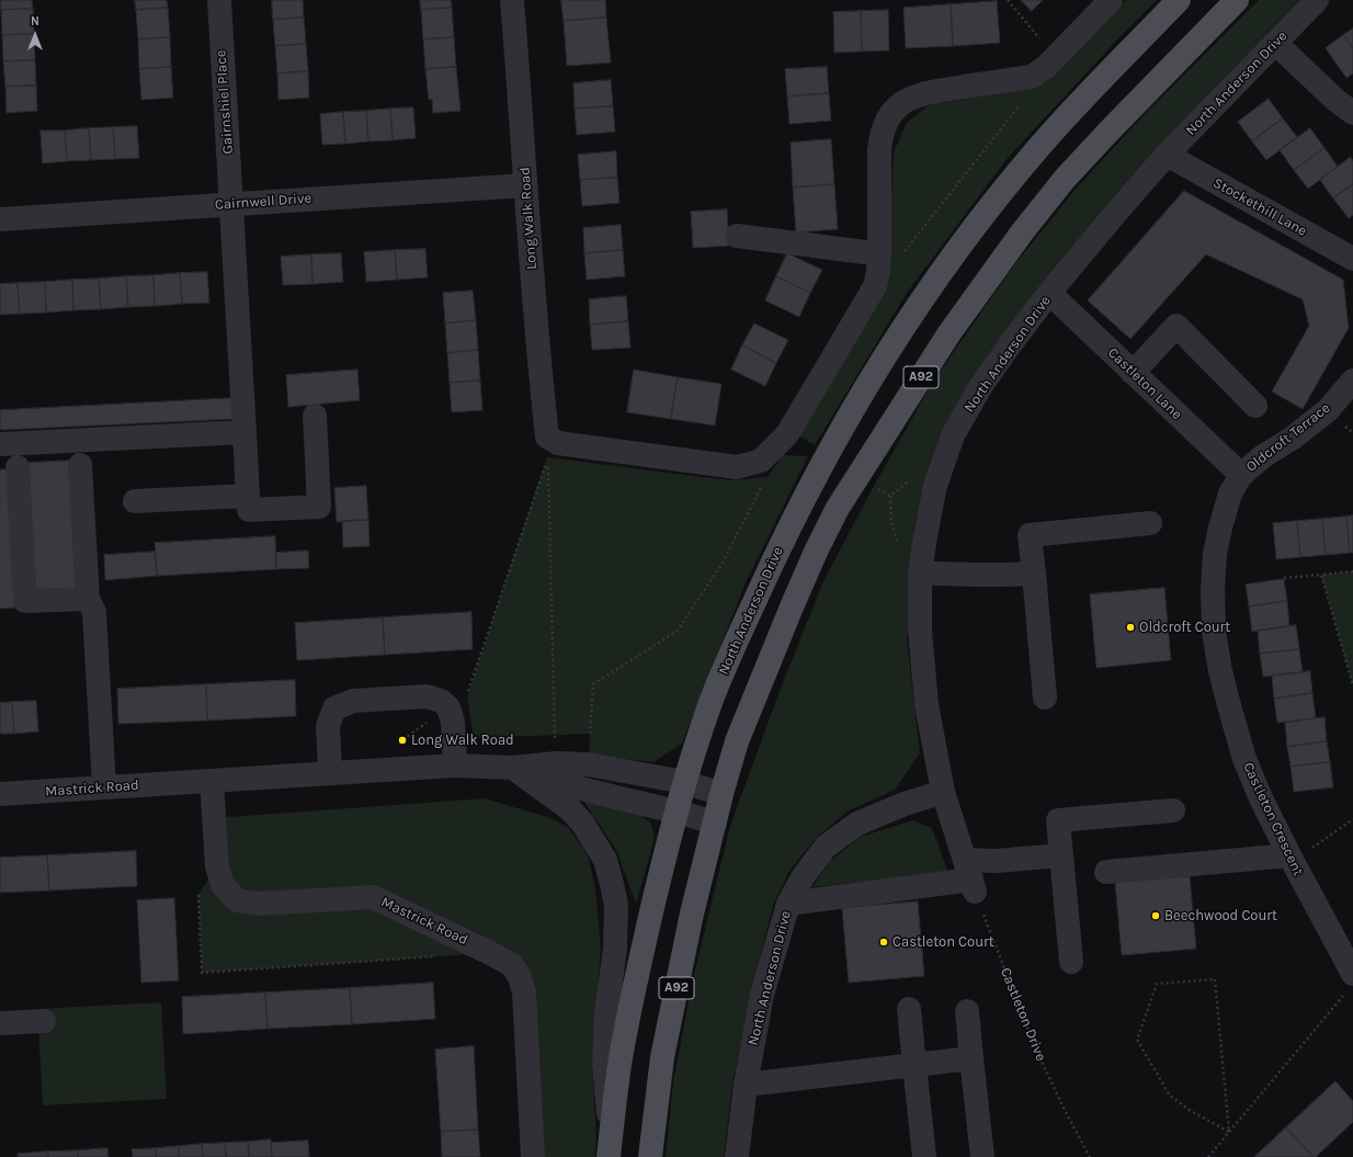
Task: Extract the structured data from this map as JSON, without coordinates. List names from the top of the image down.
{
  "streets": {
    "main road": ["North Anderson Drive", "A92"],
    "street": [
      "Gairnshiel Place",
      "Cairnwell Drive",
      "Stockethill Lane",
      "Long Walk Road",
      "Castleton Lane",
      "Oldcroft Terrace",
      "Mastrick Road",
      "Castleton Crescent"
    ],
    "path": ["Castleton Drive"]
  },
  "crossings": [
    ["North Anderson Drive", "Stockethill Lane"],
    ["North Anderson Drive", "Castleton Lane"],
    ["North Anderson Drive", "Mastrick Road"],
    ["Gairnshiel Place", "Cairnwell Drive"],
    ["Cairnwell Drive", "Long Walk Road"],
    ["A92", "Mastrick Road"],
    ["Castleton Lane", "Oldcroft Terrace"],
    ["Castleton Lane", "Castleton Crescent"],
    ["Oldcroft Terrace", "Castleton Crescent"]
  ],
  "places": [
    "Oldcroft Court",
    "Long Walk Road",
    "Beechwood Court",
    "Castleton Court"
  ],
  "north": "top"
}
